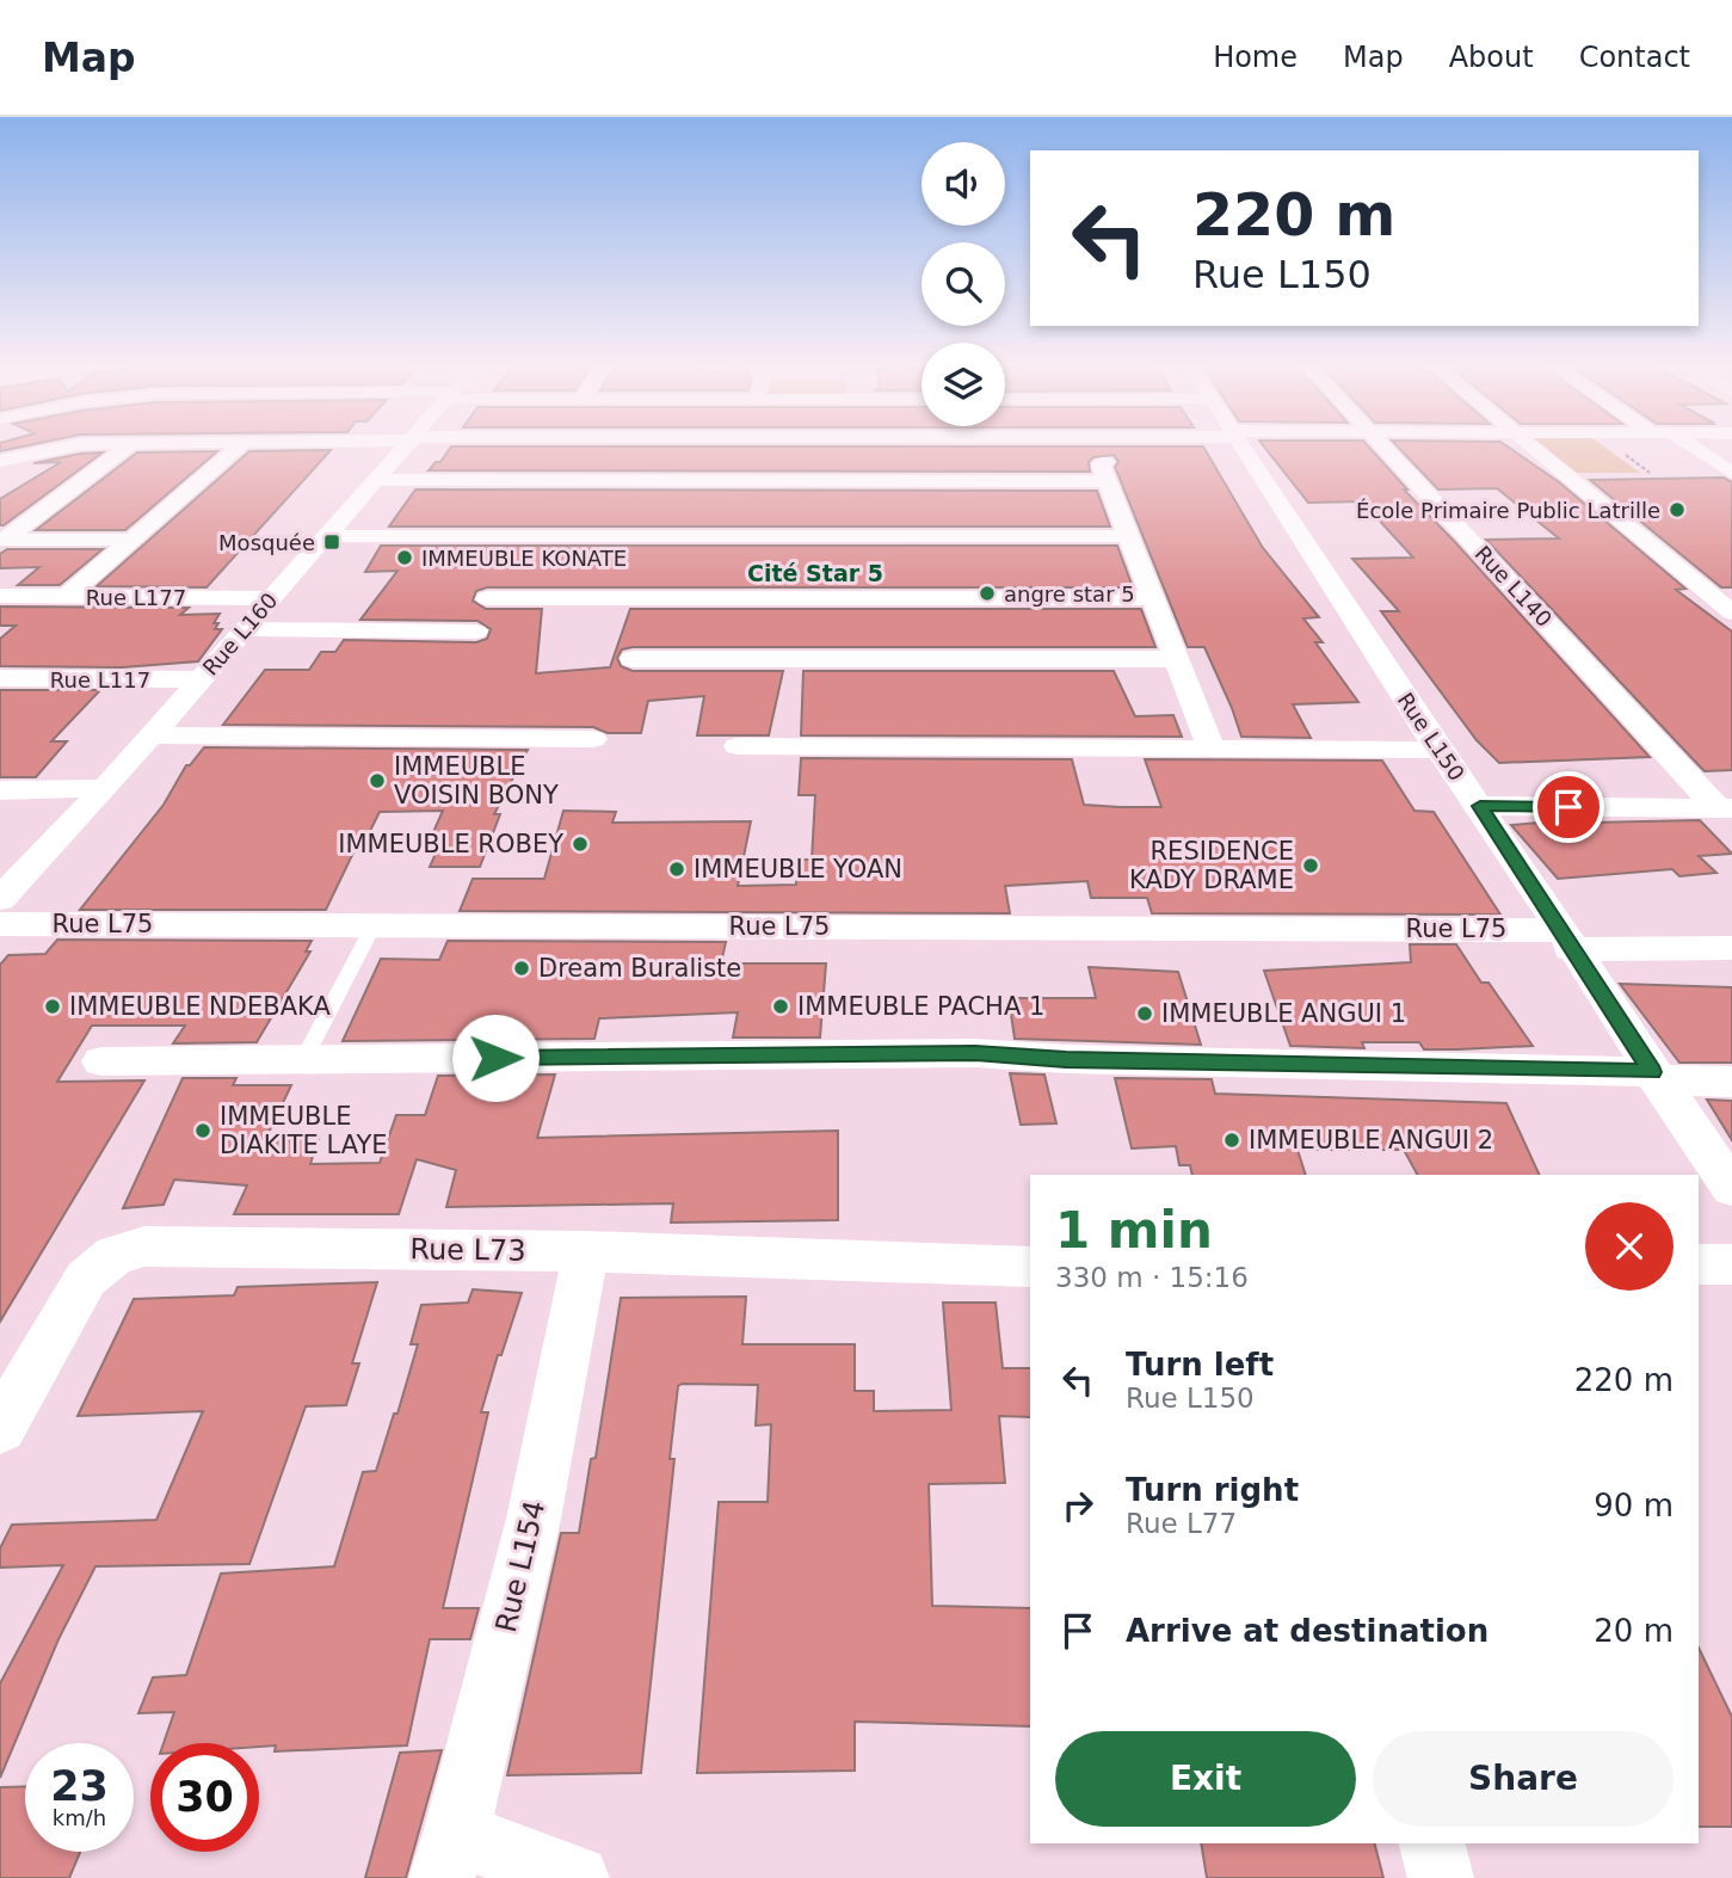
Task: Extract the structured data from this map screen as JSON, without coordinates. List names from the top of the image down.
{
  "streets": {
    "street": [
      "Rue L140",
      "Rue L177",
      "Rue L160",
      "Rue L117",
      "Rue L150",
      "Rue L75",
      "Rue L73",
      "Rue L154"
    ]
  },
  "crossings": [
    ["Rue L177", "Rue L160"],
    ["Rue L160", "Rue L117"],
    ["Rue L150", "Rue L75"],
    ["Rue L73", "Rue L154"]
  ],
  "districts": ["Cité Star 5"],
  "places": {
    "other": [
      "École Primaire Public Latrille",
      "IMMEUBLE KONATE",
      "angre star 5",
      "IMMEUBLE VOISIN BONY",
      "IMMEUBLE ROBEY",
      "RESIDENCE KADY DRAME",
      "IMMEUBLE YOAN",
      "Dream Buraliste",
      "IMMEUBLE NDEBAKA",
      "IMMEUBLE PACHA 1",
      "IMMEUBLE ANGUI 1",
      "IMMEUBLE DIAKITE LAYE",
      "IMMEUBLE ANGUI 2"
    ],
    "transit": ["Mosquée"]
  },
  "page": {
    "header": "Map",
    "nav": [
      "Home",
      "Map",
      "About",
      "Contact"
    ],
    "turn": ["220 m", "Rue L150"],
    "heading": ["1 min", "330 m · 15:16"],
    "list": [
      {
        "name": "Turn left",
        "note": "Rue L150",
        "value": "220 m"
      },
      {
        "name": "Turn right",
        "note": "Rue L77",
        "value": "90 m"
      },
      {
        "name": "Arrive at destination",
        "value": "20 m"
      }
    ],
    "buttons": ["Exit", "Share"],
    "speed": "23 km/h",
    "limit": "30"
  }
}
